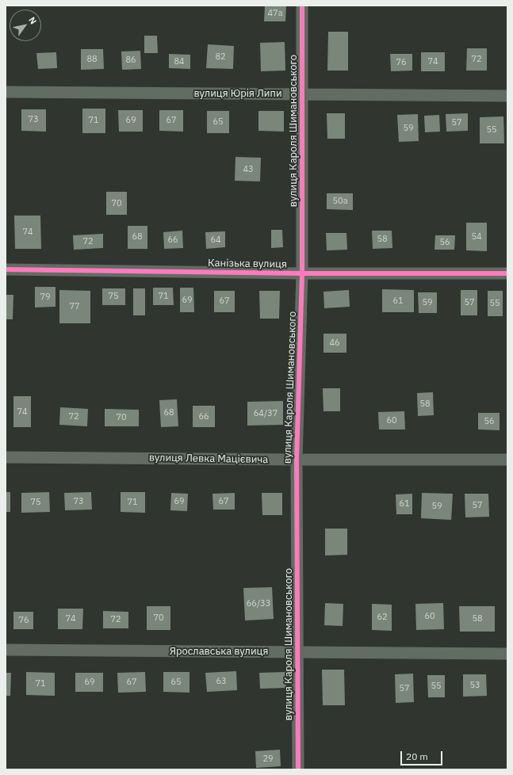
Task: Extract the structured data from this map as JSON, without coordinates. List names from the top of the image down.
{
  "streets": {
    "street": [
      "вулиця Юрія Липи",
      "вулиця Кароля Шимановського",
      "Канізька вулиця",
      "вулиця Левка Мацієвича",
      "Ярославська вулиця"
    ]
  },
  "crossings": [
    ["вулиця Юрія Липи", "вулиця Кароля Шимановського"],
    ["вулиця Кароля Шимановського", "Канізька вулиця"],
    ["вулиця Кароля Шимановського", "вулиця Левка Мацієвича"],
    ["вулиця Кароля Шимановського", "Ярославська вулиця"]
  ],
  "house_numbers": [
    "47а",
    "82",
    "88",
    "72",
    "86",
    "84",
    "74",
    "76",
    "73",
    "71",
    "69",
    "67",
    "65",
    "57",
    "59",
    "55",
    "43",
    "50а",
    "70",
    "74",
    "68",
    "54",
    "58",
    "66",
    "64",
    "72",
    "56",
    "75",
    "71",
    "79",
    "69",
    "67",
    "61",
    "59",
    "57",
    "55",
    "77",
    "46",
    "58",
    "74",
    "68",
    "64/37",
    "72",
    "66",
    "70",
    "60",
    "56",
    "73",
    "69",
    "67",
    "75",
    "71",
    "61",
    "57",
    "59",
    "66/33",
    "60",
    "62",
    "70",
    "74",
    "58",
    "72",
    "76",
    "63",
    "69",
    "67",
    "65",
    "71",
    "53",
    "55",
    "57",
    "29"
  ],
  "scale_bar": "20 m",
  "north": "top right"
}
